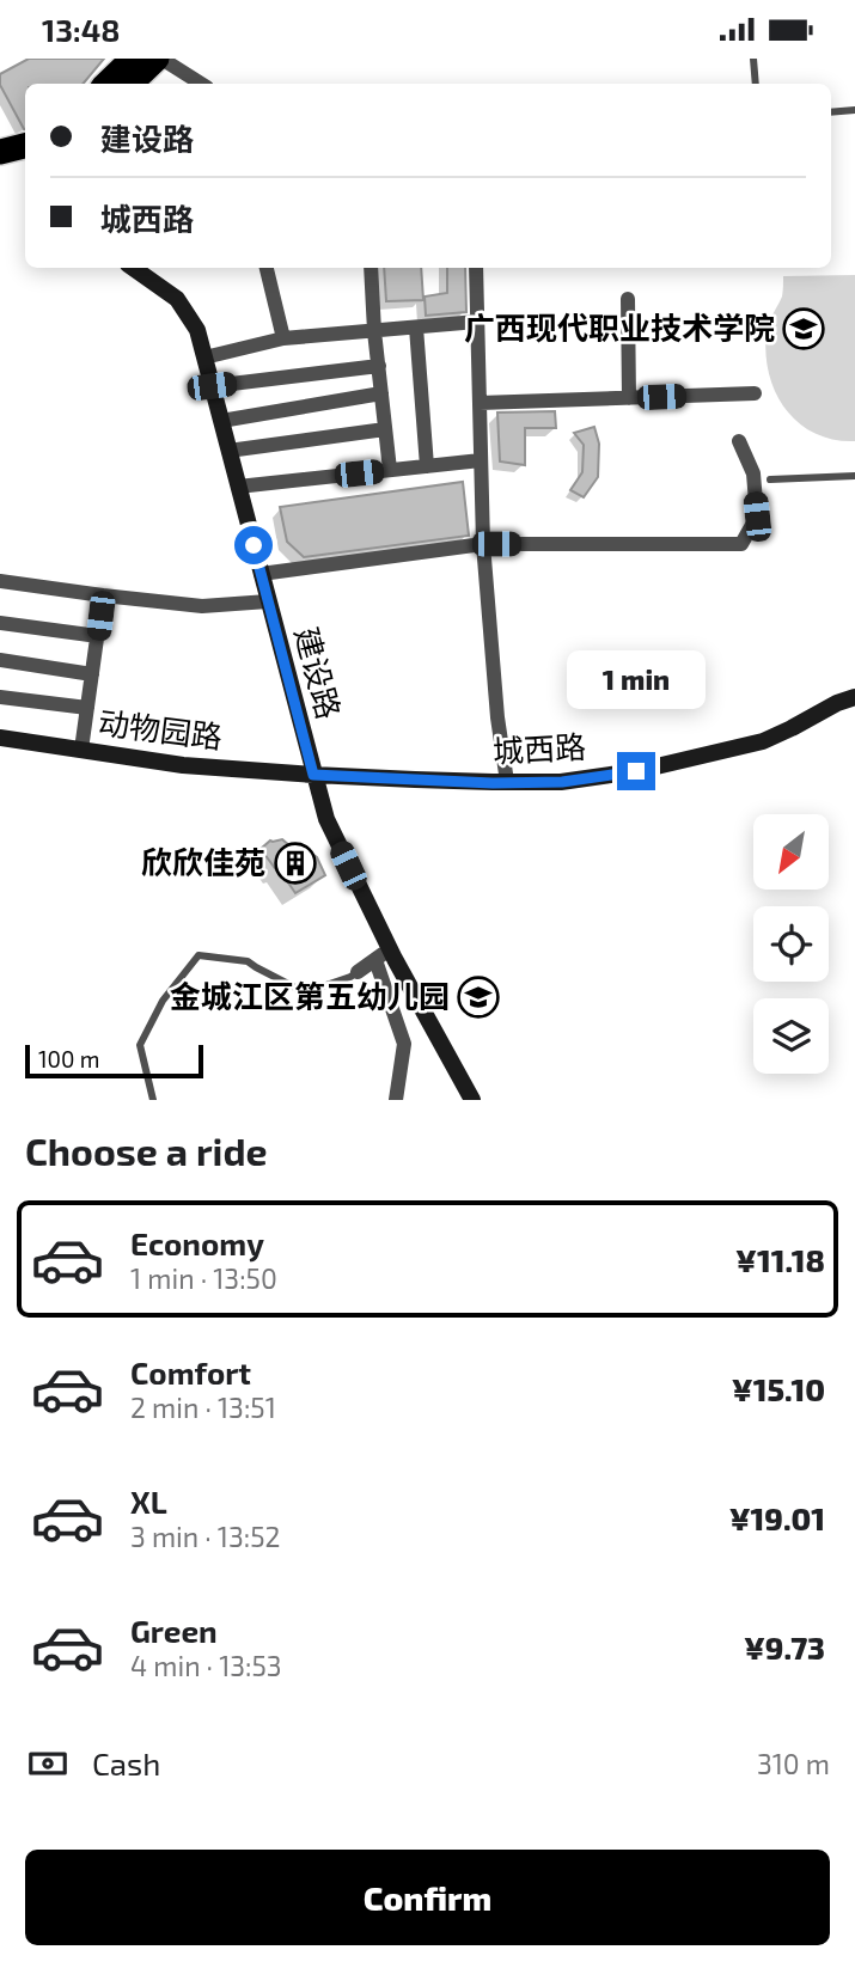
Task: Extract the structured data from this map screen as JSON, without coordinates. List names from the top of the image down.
{
  "streets": {
    "street": ["建设路", "动物园路", "城西路"]
  },
  "crossings": [
    ["建设路", "动物园路"],
    ["建设路", "城西路"],
    ["动物园路", "城西路"]
  ],
  "places": {
    "school or university": ["广西现代职业技术学院", "金城江区第五幼儿园"],
    "building": ["欣欣佳苑"]
  },
  "scale_bar": "100 m",
  "north": "bottom left",
  "page": {
    "status": "13:48",
    "banner": ["建设路", "城西路"],
    "bubble": "1 min",
    "scale": "100 m",
    "heading": "Choose a ride",
    "list": [
      {
        "name": "Economy",
        "note": "1 min · 13:50",
        "value": "¥11.18"
      },
      {
        "name": "Comfort",
        "note": "2 min · 13:51",
        "value": "¥15.10"
      },
      {
        "name": "XL",
        "note": "3 min · 13:52",
        "value": "¥19.01"
      },
      {
        "name": "Green",
        "note": "4 min · 13:53",
        "value": "¥9.73"
      }
    ],
    "pay": ["Cash", "310 m"],
    "buttons": "Confirm"
  }
}
